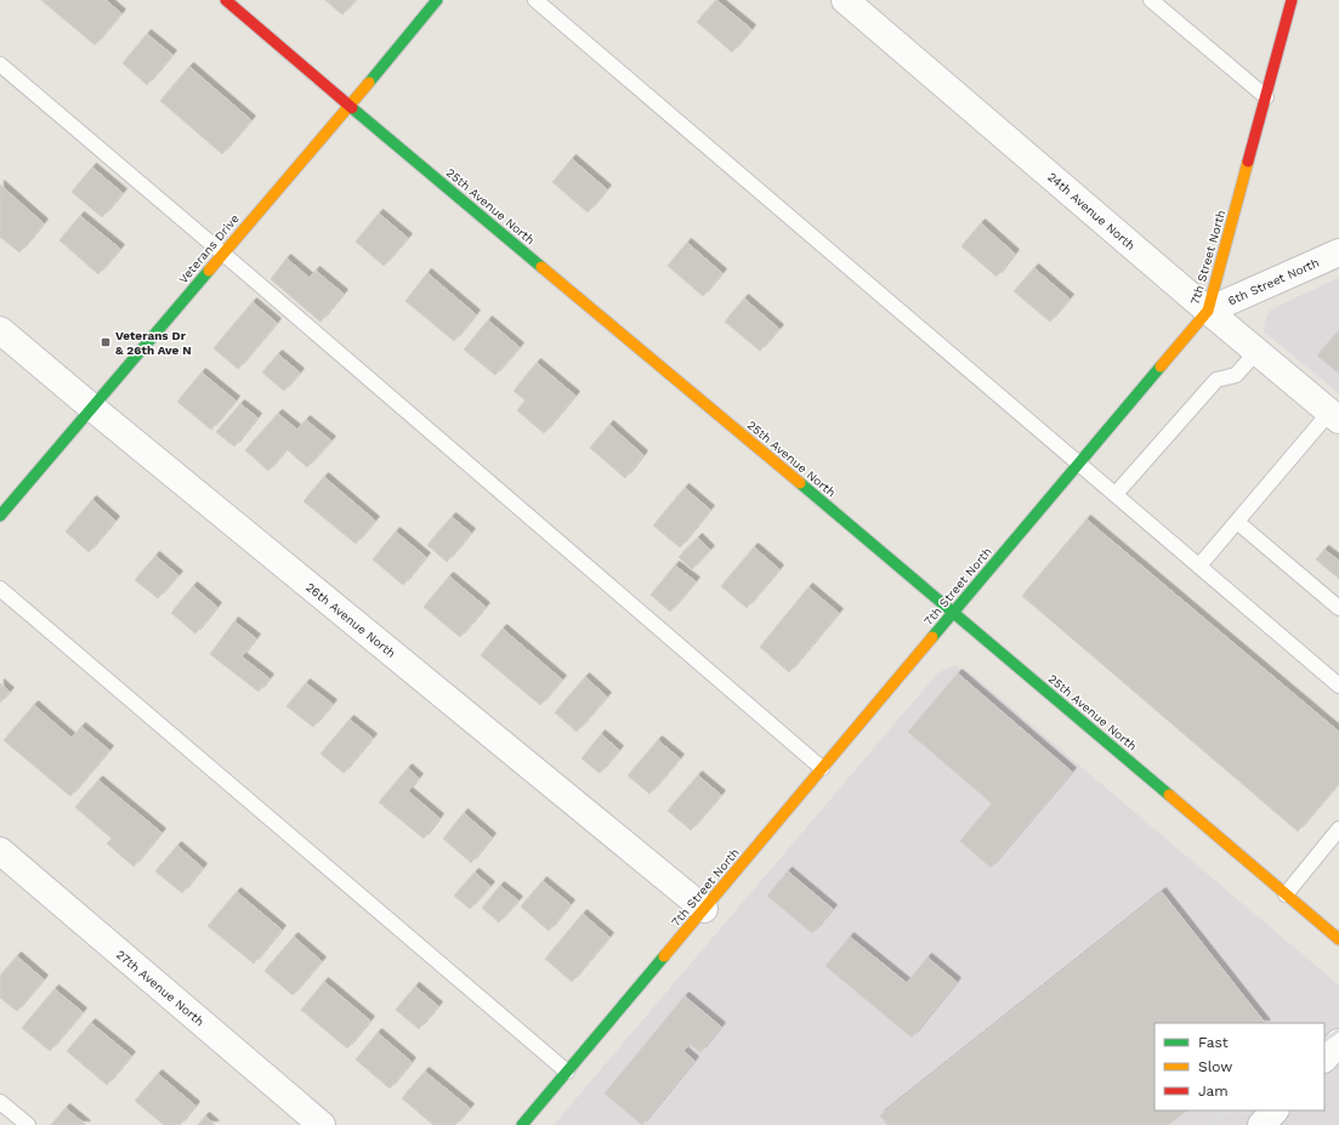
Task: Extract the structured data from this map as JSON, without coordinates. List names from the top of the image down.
{
  "streets": {
    "street": [
      "25th Avenue North",
      "24th Avenue North",
      "Veterans Drive",
      "7th Street North",
      "6th Street North",
      "26th Avenue North",
      "27th Avenue North"
    ]
  },
  "crossings": [
    ["25th Avenue North", "Veterans Drive"],
    ["25th Avenue North", "7th Street North"],
    ["24th Avenue North", "7th Street North"],
    ["24th Avenue North", "6th Street North"],
    ["Veterans Drive", "26th Avenue North"],
    ["7th Street North", "6th Street North"],
    ["7th Street North", "26th Avenue North"]
  ],
  "places": {
    "transit": ["Veterans Dr & 26th Ave N"]
  },
  "legend": ["Fast", "Slow", "Jam"]
}
